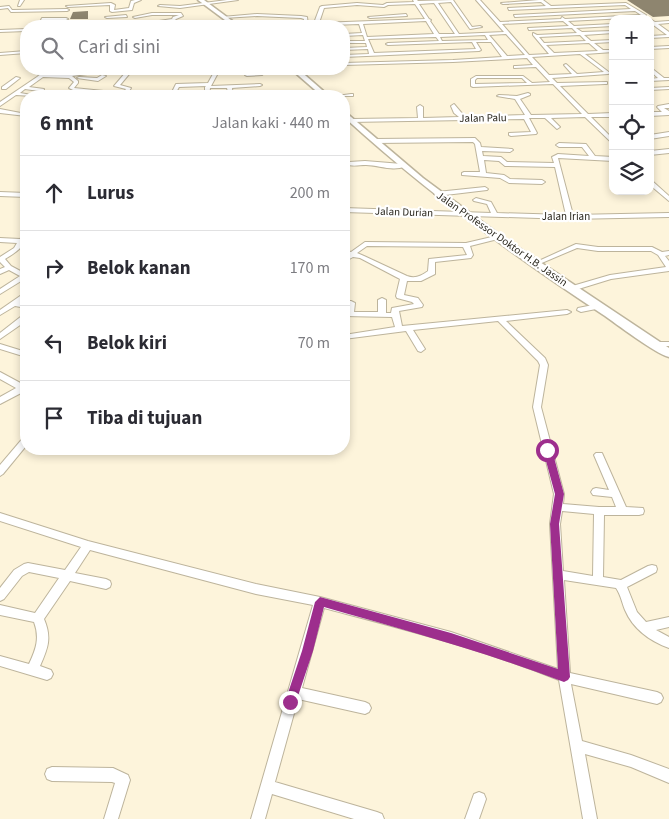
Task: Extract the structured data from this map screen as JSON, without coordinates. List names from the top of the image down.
{
  "streets": {
    "highway": ["Jalan Professor Doktor H.B. Jassin"],
    "street": ["Jalan Palu", "Jalan Durian", "Jalan Irian"]
  },
  "crossings": [
    ["Jalan Palu", "Jalan Professor Doktor H.B. Jassin"],
    ["Jalan Durian", "Jalan Irian"],
    ["Jalan Durian", "Jalan Professor Doktor H.B. Jassin"],
    ["Jalan Irian", "Jalan Professor Doktor H.B. Jassin"]
  ],
  "page": {
    "map_buttons": ["+", "−"],
    "search": "Cari di sini",
    "heading": ["6 mnt", "Jalan kaki · 440 m"],
    "list": [
      ["Lurus", "200 m"],
      ["Belok kanan", "170 m"],
      ["Belok kiri", "70 m"],
      "Tiba di tujuan"
    ]
  }
}
